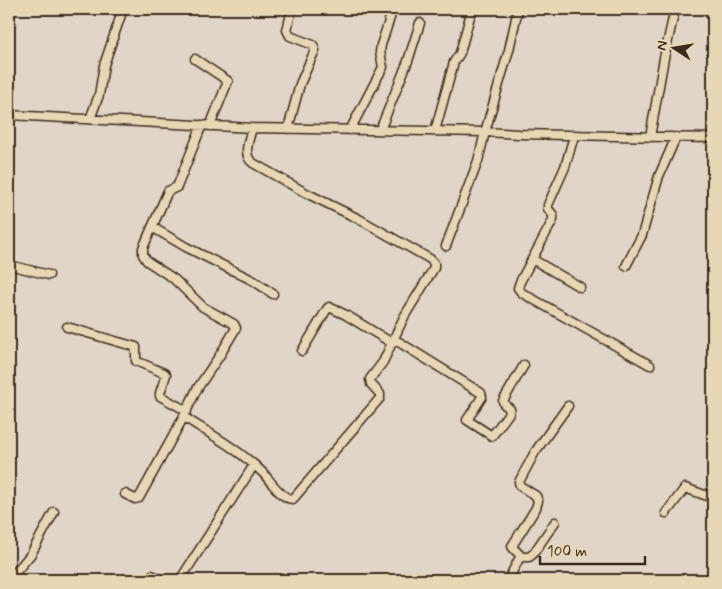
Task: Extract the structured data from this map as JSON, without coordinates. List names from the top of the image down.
{
  "scale_bar": "100 m",
  "north": "left"
}
